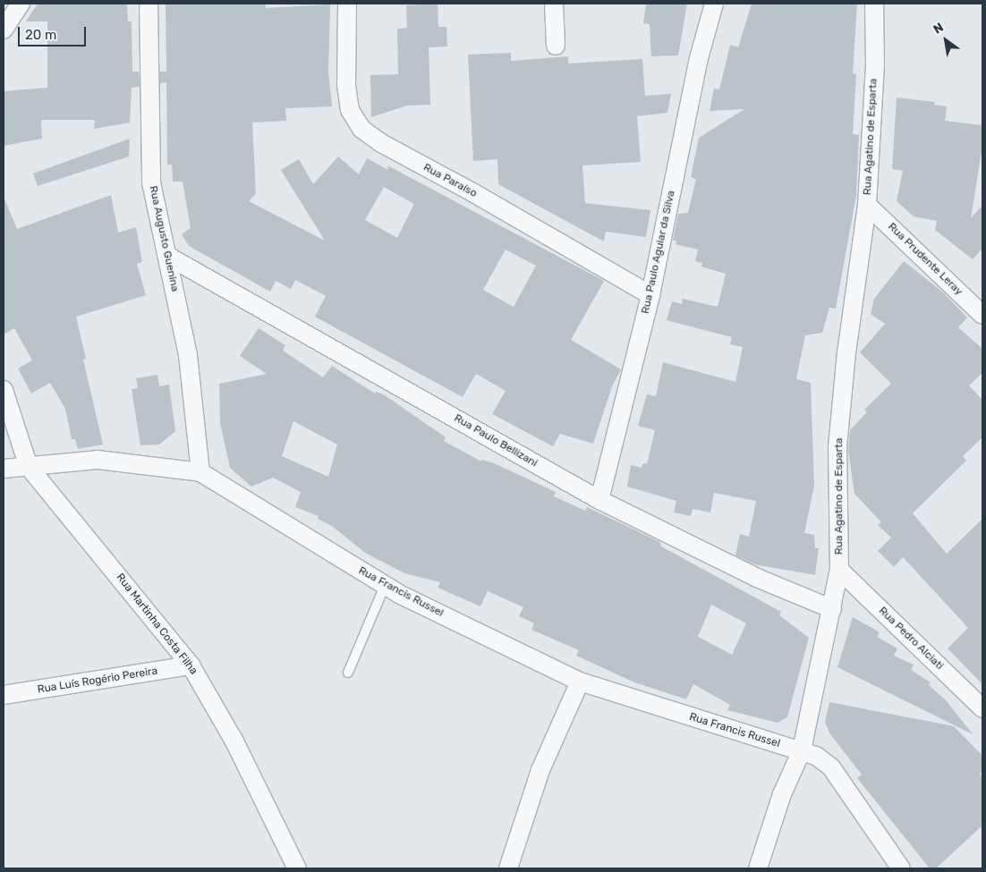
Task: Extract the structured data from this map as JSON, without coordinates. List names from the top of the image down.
{
  "streets": {
    "street": [
      "Rua Agatino de Esparta",
      "Rua Paraíso",
      "Rua Augusto Guenina",
      "Rua Paulo Aguiar da Silva",
      "Rua Prudente Leray",
      "Rua Paulo Bellizani",
      "Rua Francis Russel",
      "Rua Martinha Costa Filha",
      "Rua Pedro Alciati",
      "Rua Luís Rogério Pereira"
    ]
  },
  "crossings": [
    ["Rua Agatino de Esparta", "Rua Prudente Leray"],
    ["Rua Agatino de Esparta", "Rua Paulo Bellizani"],
    ["Rua Agatino de Esparta", "Rua Francis Russel"],
    ["Rua Agatino de Esparta", "Rua Pedro Alciati"],
    ["Rua Paraíso", "Rua Paulo Aguiar da Silva"],
    ["Rua Augusto Guenina", "Rua Paulo Bellizani"],
    ["Rua Augusto Guenina", "Rua Francis Russel"],
    ["Rua Paulo Aguiar da Silva", "Rua Paulo Bellizani"],
    ["Rua Francis Russel", "Rua Martinha Costa Filha"],
    ["Rua Martinha Costa Filha", "Rua Luís Rogério Pereira"]
  ],
  "scale_bar": "20 m",
  "north": "top left"
}
